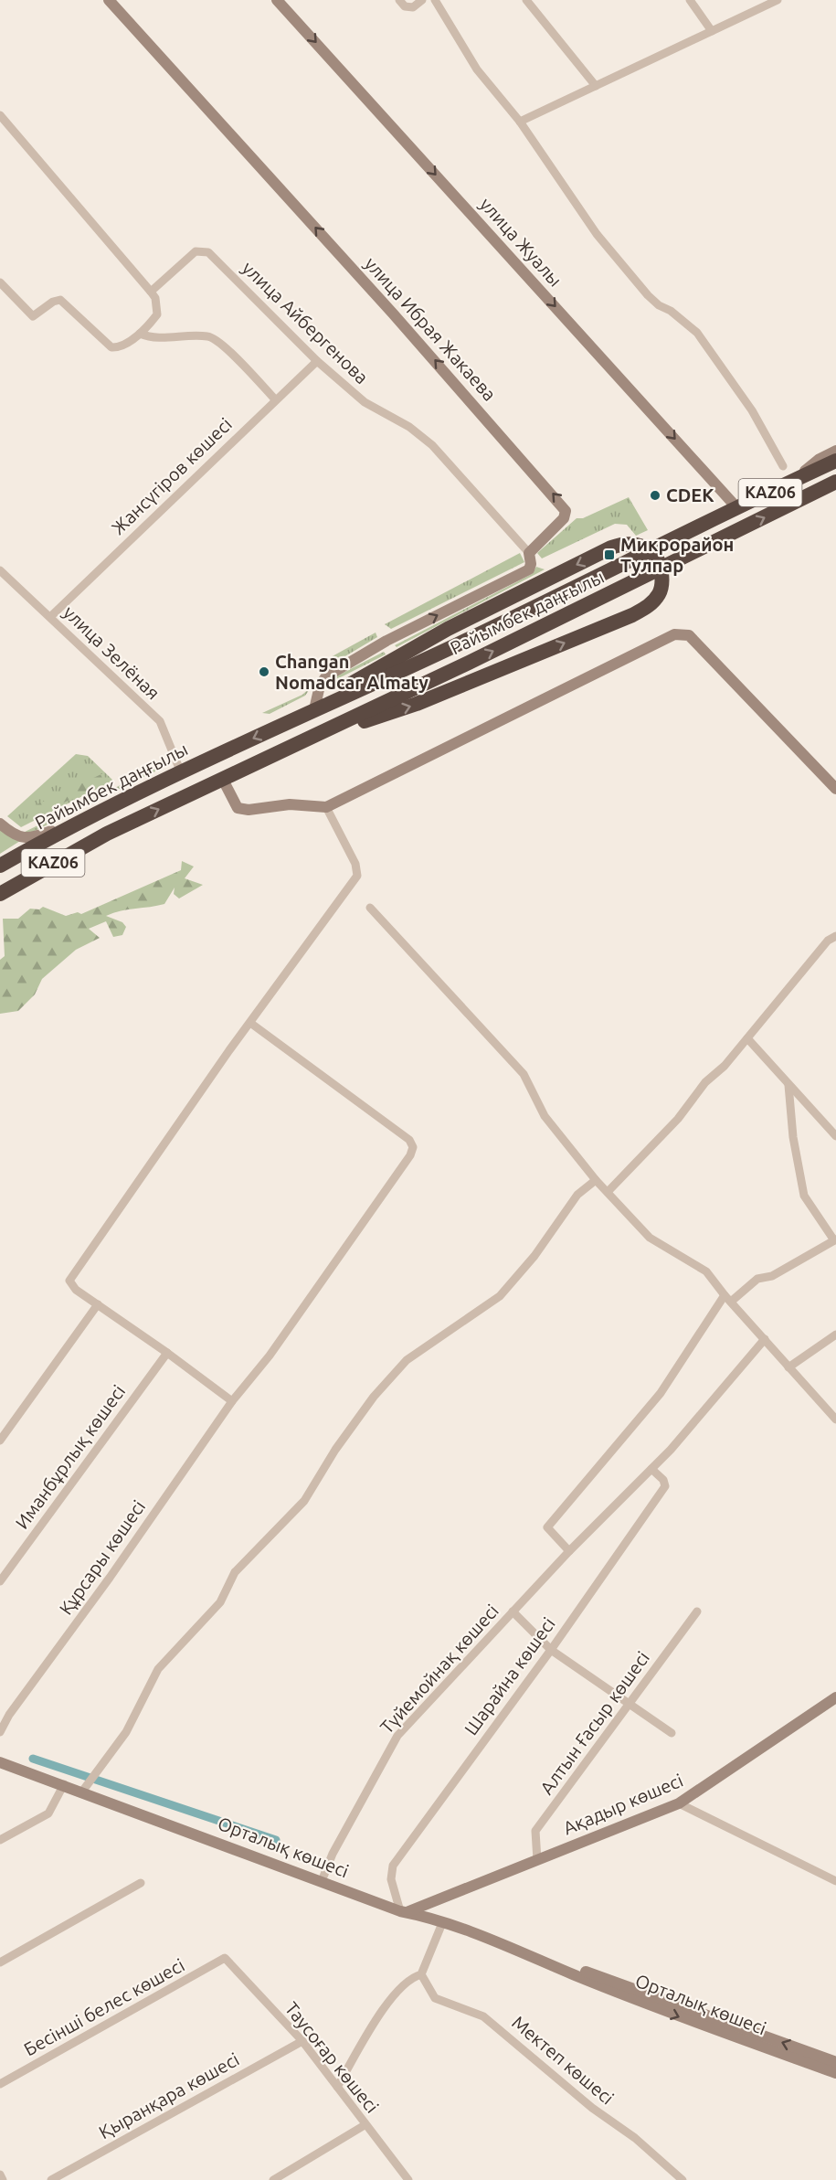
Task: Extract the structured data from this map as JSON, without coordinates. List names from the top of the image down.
{
  "streets": {
    "highway": ["KАZ06", "Райымбек даңғылы"],
    "street": [
      "улица Жуалы",
      "улица Айбергенова",
      "улица Ибрая Жакаева",
      "Жансүгіров көшесі",
      "улица Зелёная",
      "Иманбұрлық көшесі",
      "Құрсары көшесі",
      "Түйемойнақ көшесі",
      "Шарайна көшесі",
      "Алтын Ғасыр көшесі",
      "Ақадыр көшесі",
      "Орталық көшесі",
      "Бесінші белес көшесі",
      "Тауcоғар көшесі",
      "Мектеп көшесі",
      "Қыранқара көшесі"
    ]
  },
  "crossings": [
    ["улица Жуалы", "Райымбек даңғылы"],
    ["улица Айбергенова", "улица Ибрая Жакаева"],
    ["улица Айбергенова", "Жансүгіров көшесі"],
    ["Жансүгіров көшесі", "улица Зелёная"],
    ["Райымбек даңғылы", "улица Зелёная"],
    ["Түйемойнақ көшесі", "Шарайна көшесі"],
    ["Түйемойнақ көшесі", "Орталық көшесі"],
    ["Шарайна көшесі", "Ақадыр көшесі"],
    ["Шарайна көшесі", "Орталық көшесі"],
    ["Алтын Ғасыр көшесі", "Ақадыр көшесі"],
    ["Ақадыр көшесі", "Орталық көшесі"],
    ["Бесінші белес көшесі", "Тауcоғар көшесі"],
    ["Тауcоғар көшесі", "Қыранқара көшесі"]
  ],
  "places": {
    "other": ["CDEK", "Changan Nomadcar Almaty"],
    "transit": ["Микрорайон Тулпар"]
  }
}
